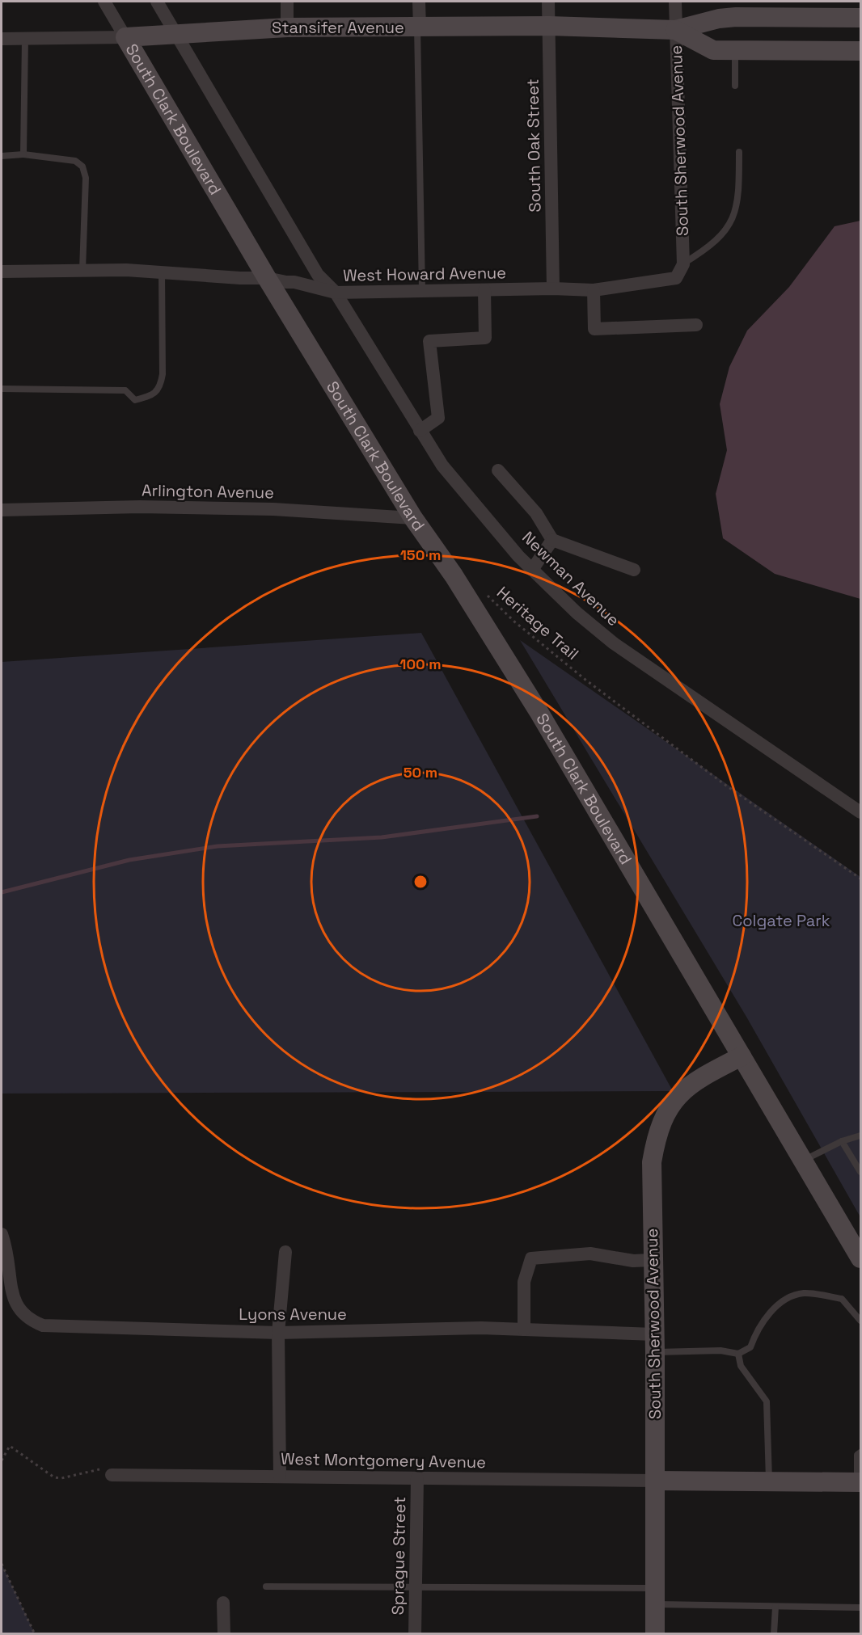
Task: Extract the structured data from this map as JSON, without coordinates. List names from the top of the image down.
{
  "streets": {
    "street": [
      "Stansifer Avenue",
      "South Clark Boulevard",
      "South Sherwood Avenue",
      "South Oak Street",
      "West Howard Avenue",
      "Arlington Avenue",
      "Newman Avenue",
      "Lyons Avenue",
      "West Montgomery Avenue",
      "Sprague Street"
    ],
    "path": ["Heritage Trail"]
  },
  "crossings": [
    ["Stansifer Avenue", "South Clark Boulevard"],
    ["Stansifer Avenue", "South Sherwood Avenue"],
    ["Stansifer Avenue", "South Oak Street"],
    ["South Clark Boulevard", "South Sherwood Avenue"],
    ["South Clark Boulevard", "West Howard Avenue"],
    ["South Clark Boulevard", "Arlington Avenue"],
    ["South Sherwood Avenue", "West Howard Avenue"],
    ["South Sherwood Avenue", "Lyons Avenue"],
    ["South Sherwood Avenue", "West Montgomery Avenue"],
    ["South Oak Street", "West Howard Avenue"],
    ["West Howard Avenue", "Newman Avenue"],
    ["West Montgomery Avenue", "Sprague Street"]
  ],
  "parks": ["Colgate Park"],
  "rings": ["150 m", "100 m", "50 m"]
}
